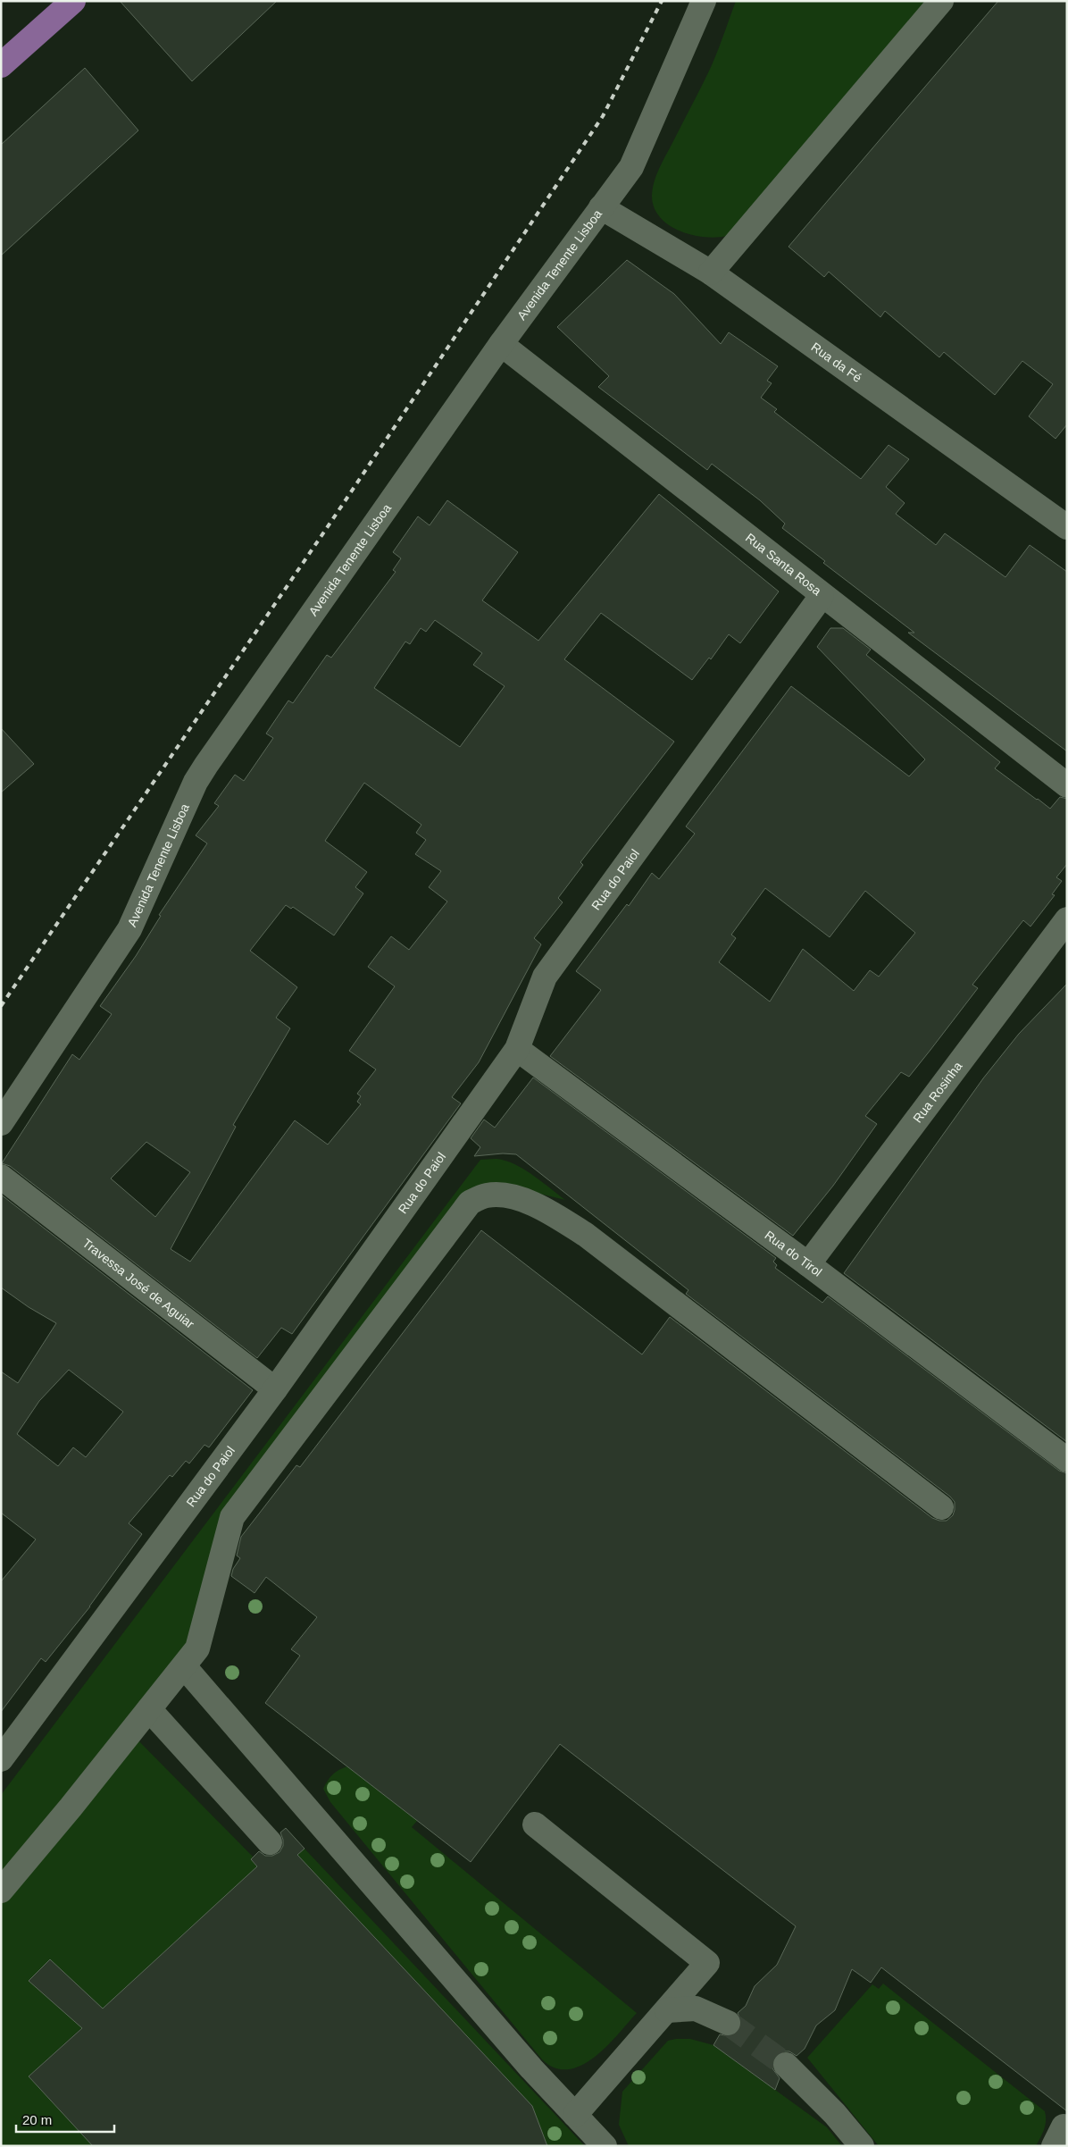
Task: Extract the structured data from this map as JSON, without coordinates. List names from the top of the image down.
{
  "streets": {
    "street": [
      "Avenida Tenente Lisboa",
      "Rua da Fé",
      "Rua Santa Rosa",
      "Rua do Paiol",
      "Rua Rosinha",
      "Rua do Tirol",
      "Travessa José de Aguiar"
    ]
  },
  "crossings": [
    ["Avenida Tenente Lisboa", "Rua da Fé"],
    ["Avenida Tenente Lisboa", "Rua Santa Rosa"],
    ["Rua Santa Rosa", "Rua do Paiol"],
    ["Rua do Paiol", "Rua do Tirol"],
    ["Rua do Paiol", "Travessa José de Aguiar"],
    ["Rua Rosinha", "Rua do Tirol"]
  ],
  "scale_bar": "20 m"
}
